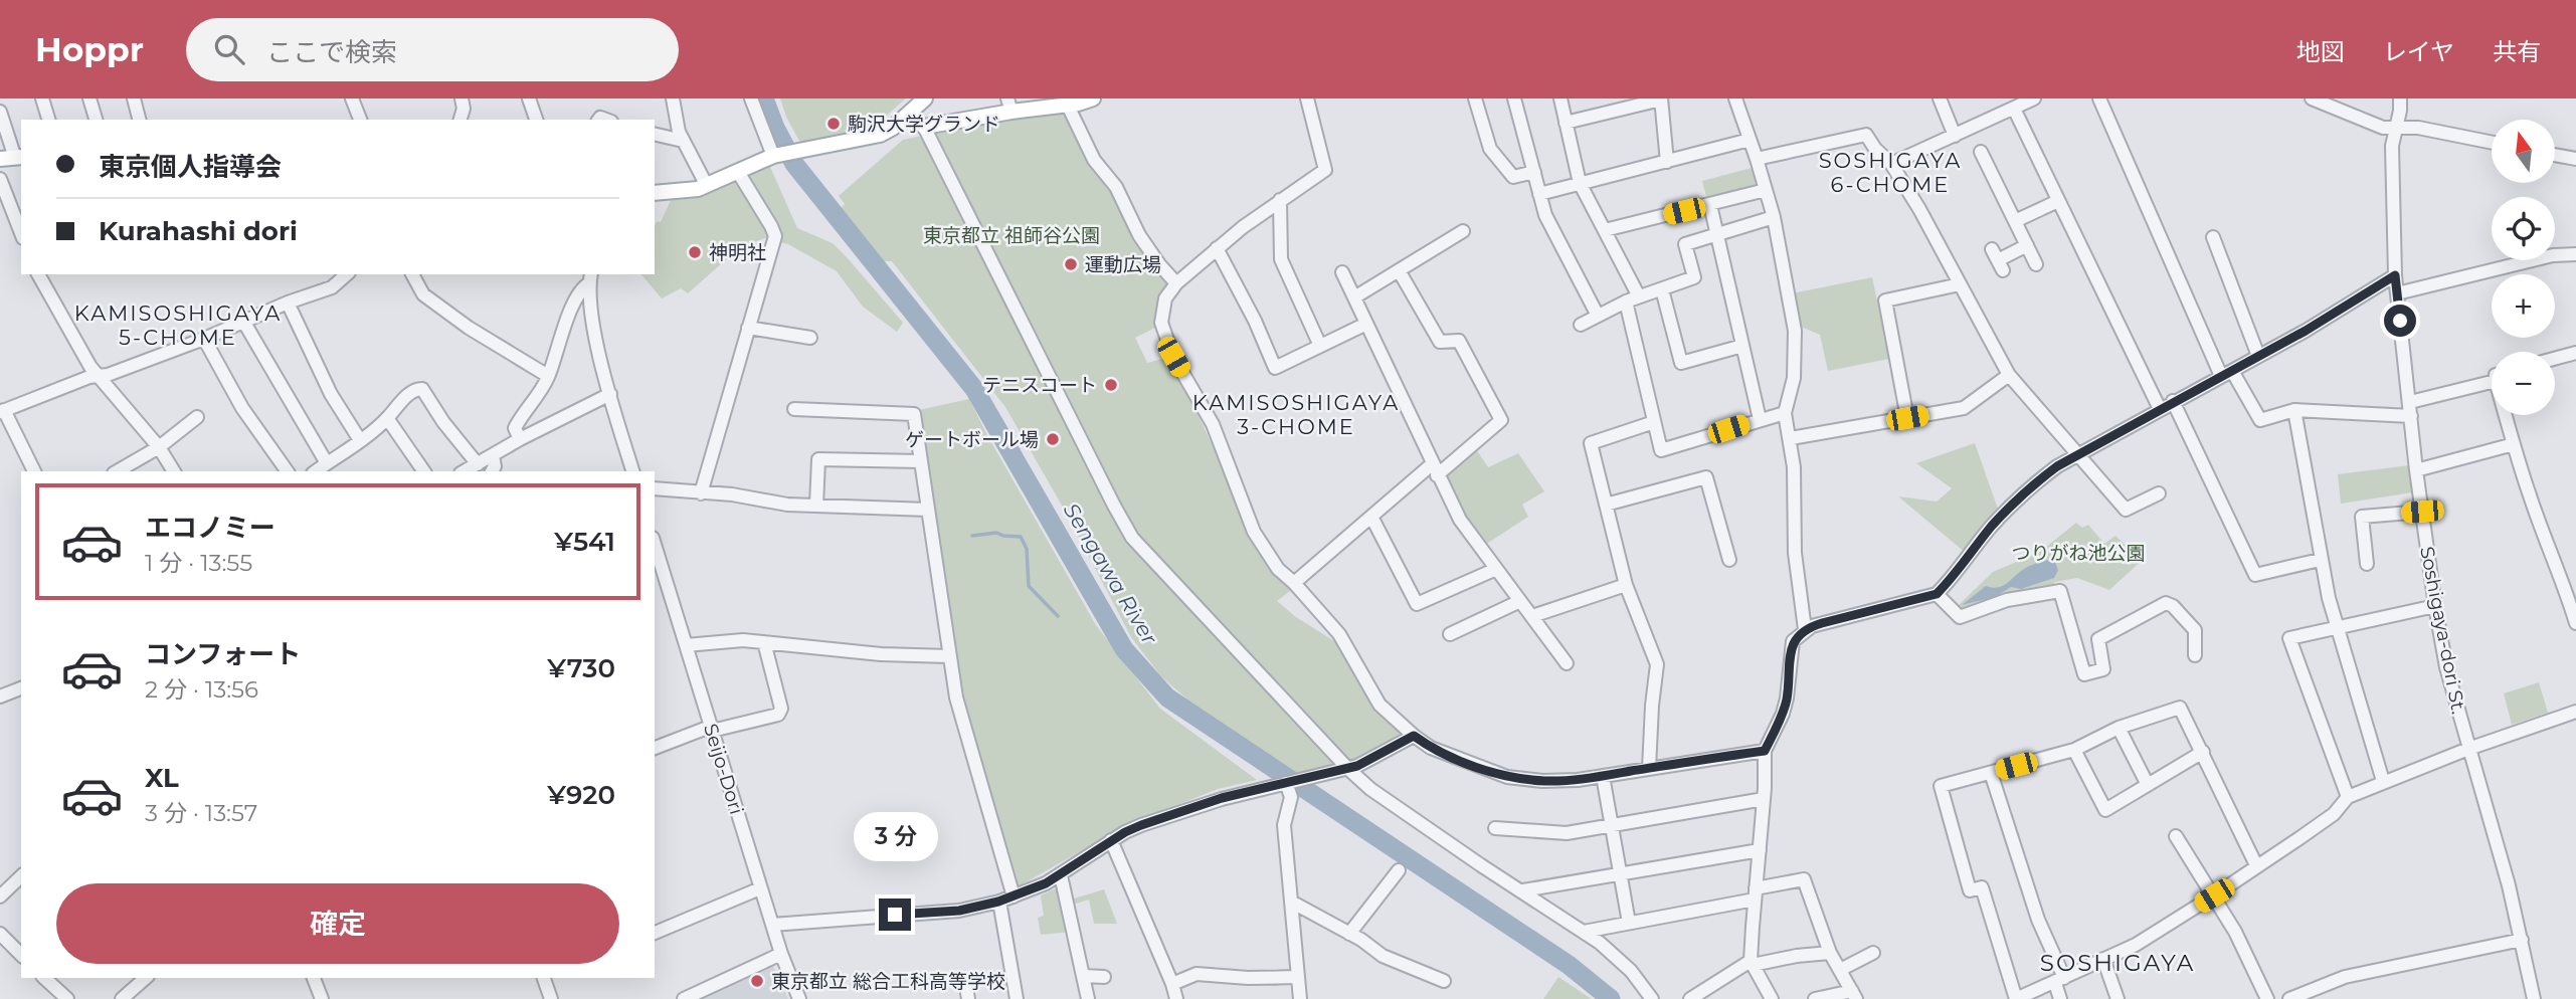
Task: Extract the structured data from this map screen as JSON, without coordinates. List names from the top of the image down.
{
  "streets": {
    "street": ["Soshigaya-dori St.", "Seijo-Dori"]
  },
  "districts": [
    "SOSHIGAYA 6-CHOME",
    "KAMISOSHIGAYA 5-CHOME",
    "KAMISOSHIGAYA 3-CHOME",
    "SOSHIGAYA"
  ],
  "water": ["Sengawa River"],
  "parks": ["東京都立 祖師谷公園", "つりがね池公園"],
  "places": [
    "駒沢大学グランド",
    "神明社",
    "運動広場",
    "テニスコート",
    "ゲートボール場",
    "東京都立 総合工科高等学校"
  ],
  "north": "top",
  "page": {
    "header": "Hoppr",
    "search": "ここで検索",
    "nav": ["地図", "レイヤ", "共有"],
    "map_buttons": ["+", "−"],
    "banner": ["東京個人指導会", "Kurahashi dori"],
    "list": [
      {
        "name": "エコノミー",
        "note": "1 分 · 13:55",
        "value": "¥541"
      },
      {
        "name": "コンフォート",
        "note": "2 分 · 13:56",
        "value": "¥730"
      },
      {
        "name": "XL",
        "note": "3 分 · 13:57",
        "value": "¥920"
      }
    ],
    "bubble": "3 分",
    "buttons": "確定"
  }
}
